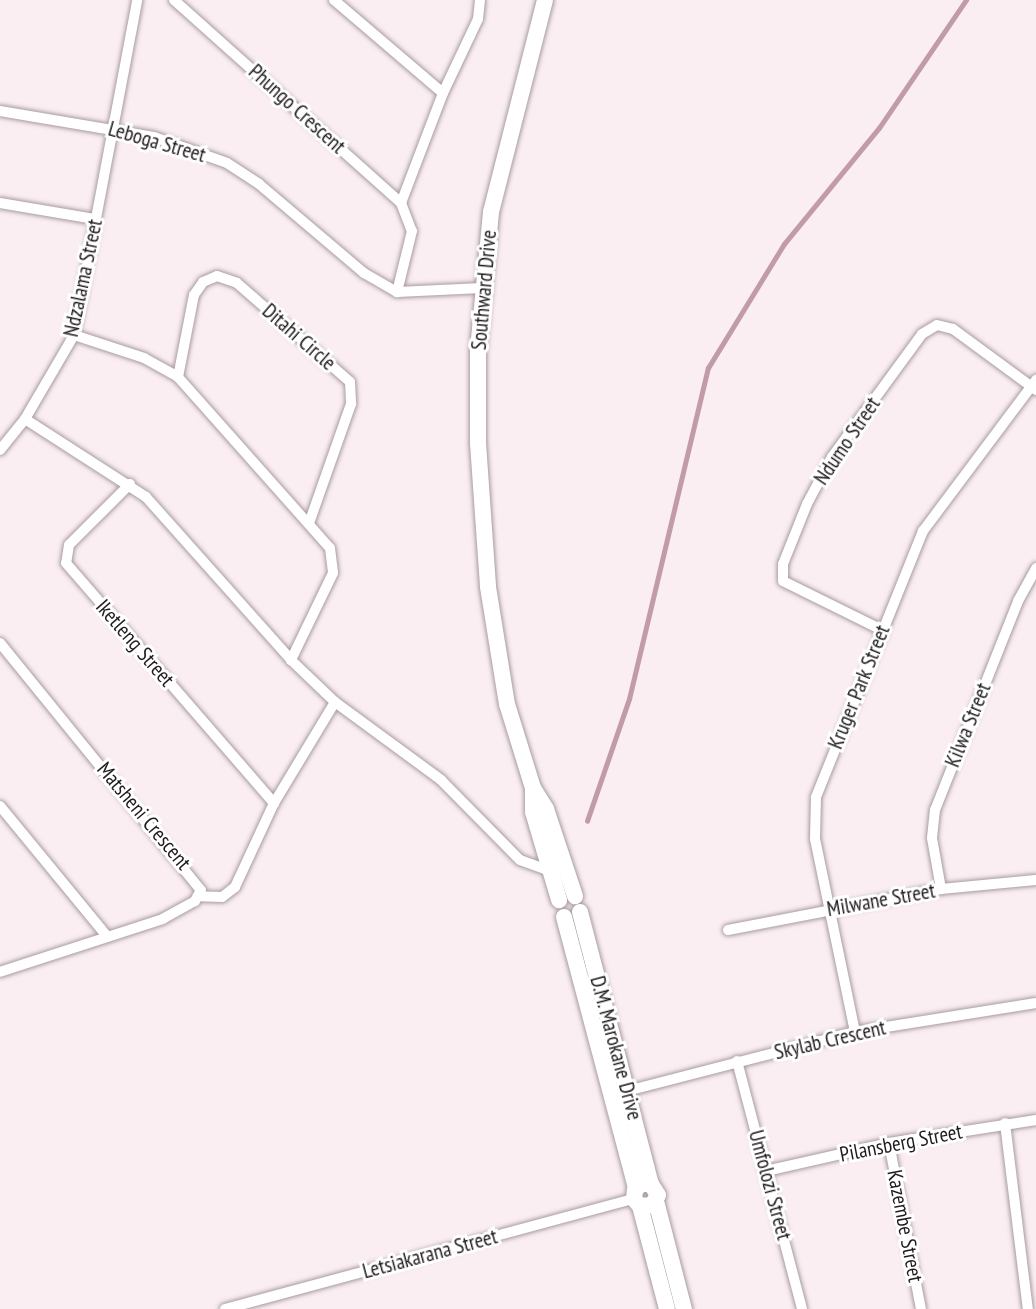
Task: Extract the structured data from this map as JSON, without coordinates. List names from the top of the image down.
{
  "streets": {
    "main road": ["Southward Drive", "D.M. Marokane Drive"],
    "street": [
      "Phungo Crescent",
      "Leboga Street",
      "Ndzalama Street",
      "Ditahi Circle",
      "Ndumo Street",
      "Iketleng Street",
      "Kruger Park Street",
      "Kilwa Street",
      "Matsheni Crescent",
      "Milwane Street",
      "Skylab Crescent",
      "Pilansberg Street",
      "Umfolozi Street",
      "Kazembe Street",
      "Letsiakarana Street"
    ]
  },
  "crossings": [
    ["Phungo Crescent", "Leboga Street"],
    ["Leboga Street", "Ndzalama Street"],
    ["Southward Drive", "D.M. Marokane Drive"],
    ["Ndumo Street", "Kruger Park Street"],
    ["Kruger Park Street", "Milwane Street"],
    ["Kruger Park Street", "Skylab Crescent"],
    ["Kilwa Street", "Milwane Street"],
    ["Skylab Crescent", "D.M. Marokane Drive"],
    ["Skylab Crescent", "Umfolozi Street"],
    ["D.M. Marokane Drive", "Letsiakarana Street"],
    ["Pilansberg Street", "Umfolozi Street"],
    ["Pilansberg Street", "Kazembe Street"]
  ]
}
